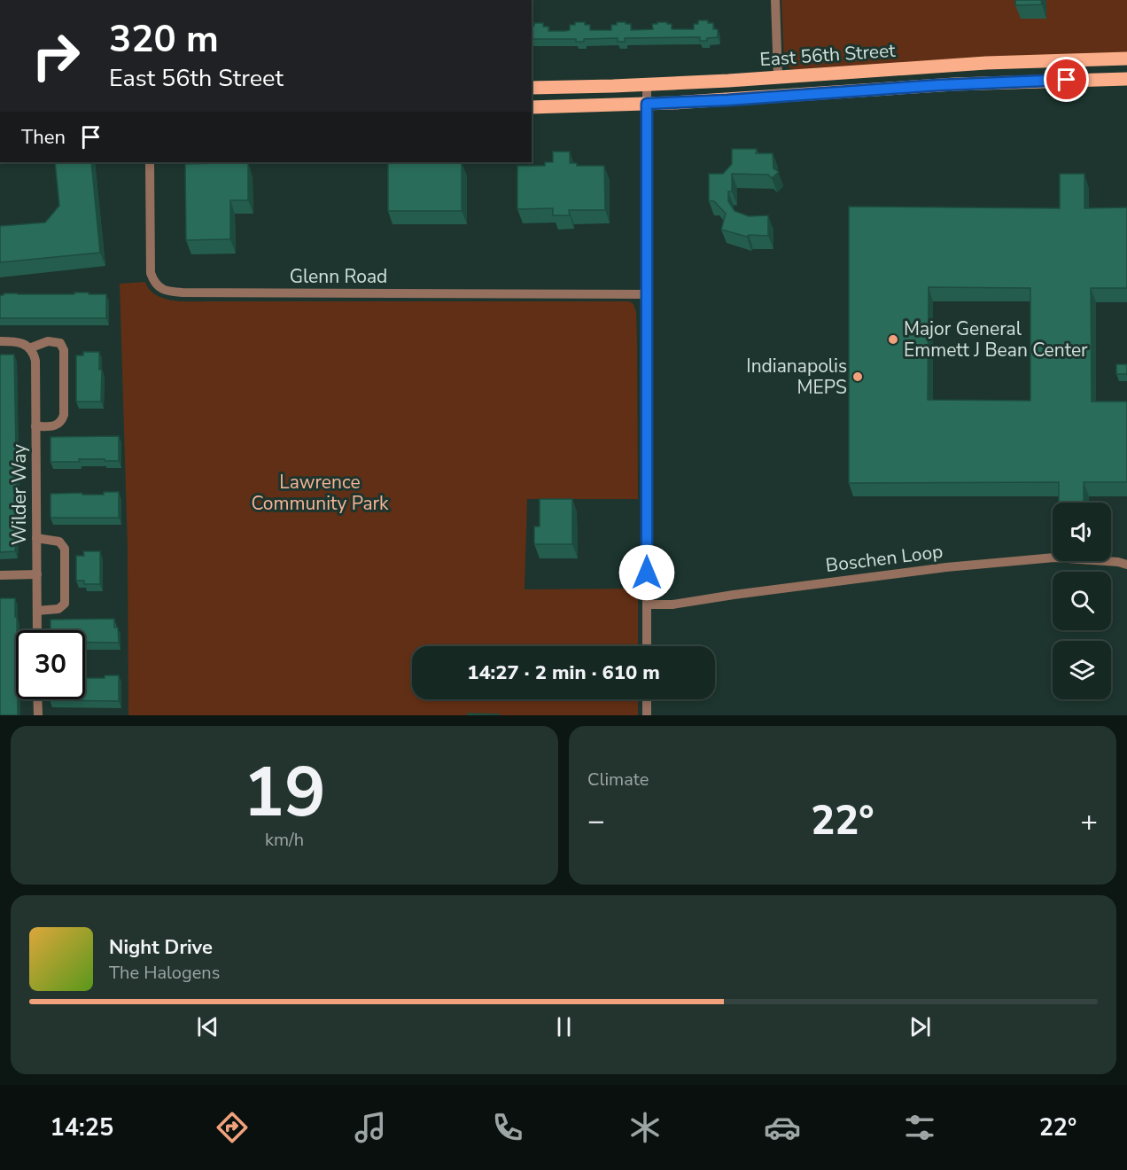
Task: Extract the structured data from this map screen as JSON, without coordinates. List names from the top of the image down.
{
  "streets": {
    "main road": ["East 56th Street"],
    "street": ["Glenn Road", "Wilder Way", "Boschen Loop"]
  },
  "parks": ["Lawrence Community Park"],
  "places": ["Major General Emmett J Bean Center", "Indianapolis MEPS"],
  "page": {
    "turn": ["320 m", "East 56th Street"],
    "then": "Then",
    "limit": "30",
    "trip": "14:27 · 2 min · 610 m",
    "tile": [
      ["19", "km/h"],
      "Climate"
    ],
    "heat": ["−", "22°", "+"],
    "song": ["Night Drive", "The Halogens"],
    "tabs": ["14:25", "22°"]
  }
}
